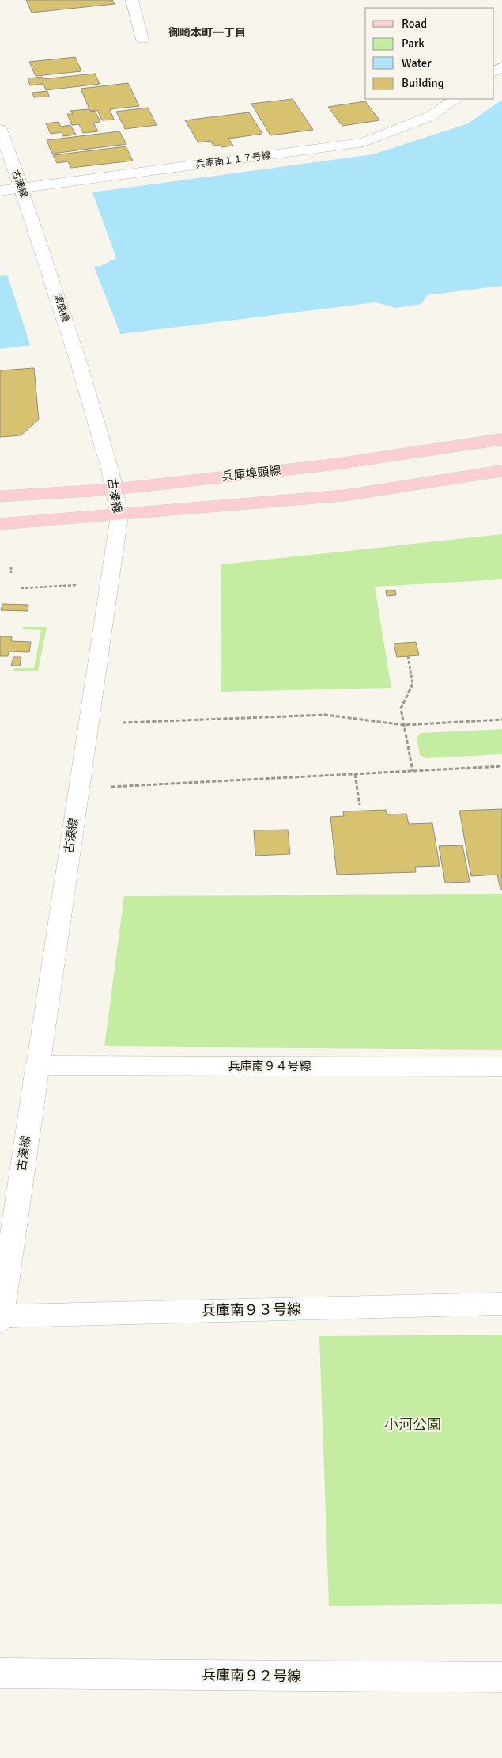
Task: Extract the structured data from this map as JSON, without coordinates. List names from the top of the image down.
{
  "streets": {
    "main road": ["兵庫埠頭線"],
    "street": [
      "兵庫南１１７号線",
      "古湊線",
      "清盛橋",
      "兵庫南９４号線",
      "兵庫南９３号線",
      "兵庫南９２号線"
    ]
  },
  "crossings": [
    ["兵庫南１１７号線", "古湊線"],
    ["古湊線", "清盛橋"],
    ["古湊線", "兵庫埠頭線"],
    ["古湊線", "兵庫南９４号線"],
    ["古湊線", "兵庫南９３号線"]
  ],
  "districts": ["御崎本町一丁目"],
  "parks": ["小河公園"],
  "legend": [
    "Road",
    "Park",
    "Water",
    "Building"
  ]
}
